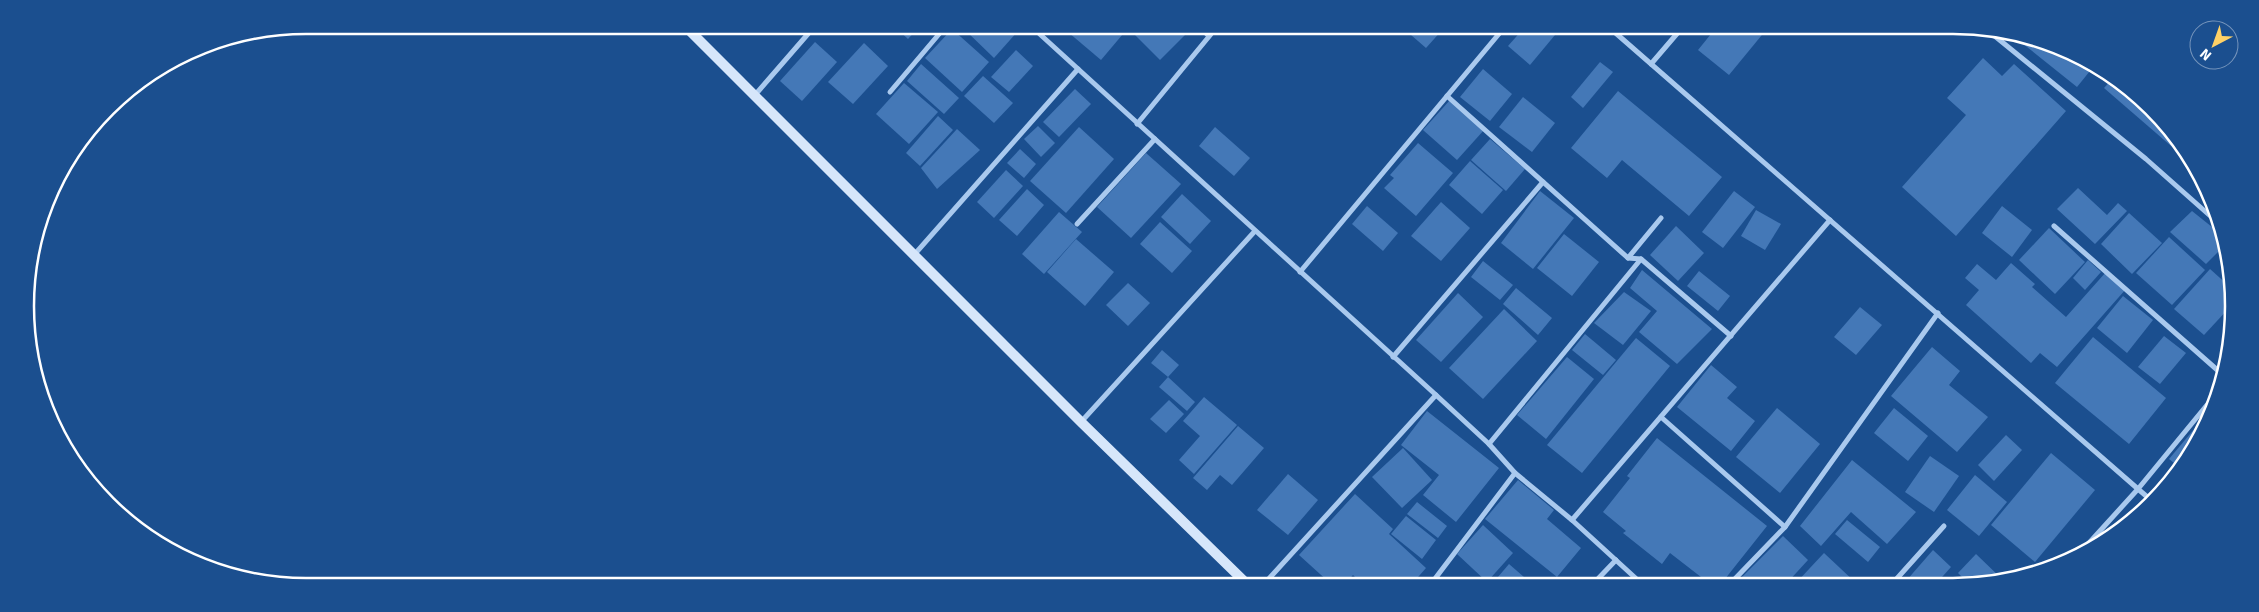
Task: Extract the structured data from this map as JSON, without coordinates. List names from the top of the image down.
{
  "north": "bottom left"
}
